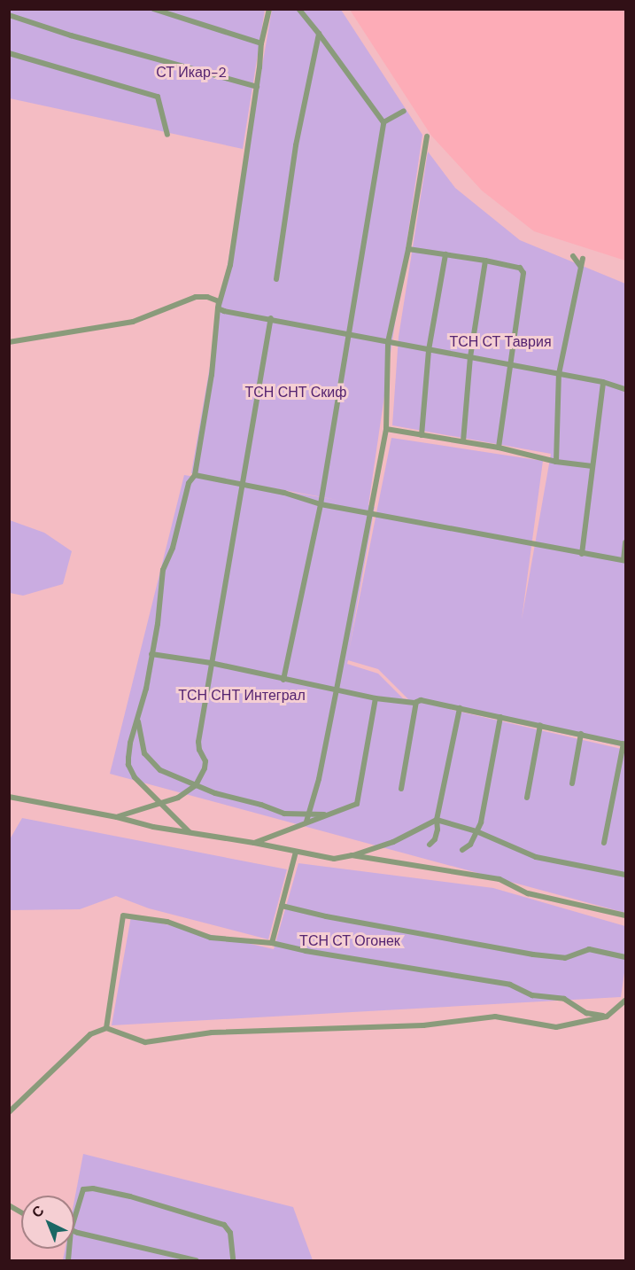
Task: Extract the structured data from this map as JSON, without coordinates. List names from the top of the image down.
{
  "parks": [
    "СТ Икар-2",
    "ТСН СТ Таврия",
    "ТСН СНТ Скиф",
    "ТСН СНТ Интеграл",
    "ТСН СТ Огонек"
  ],
  "north": "top left"
}
